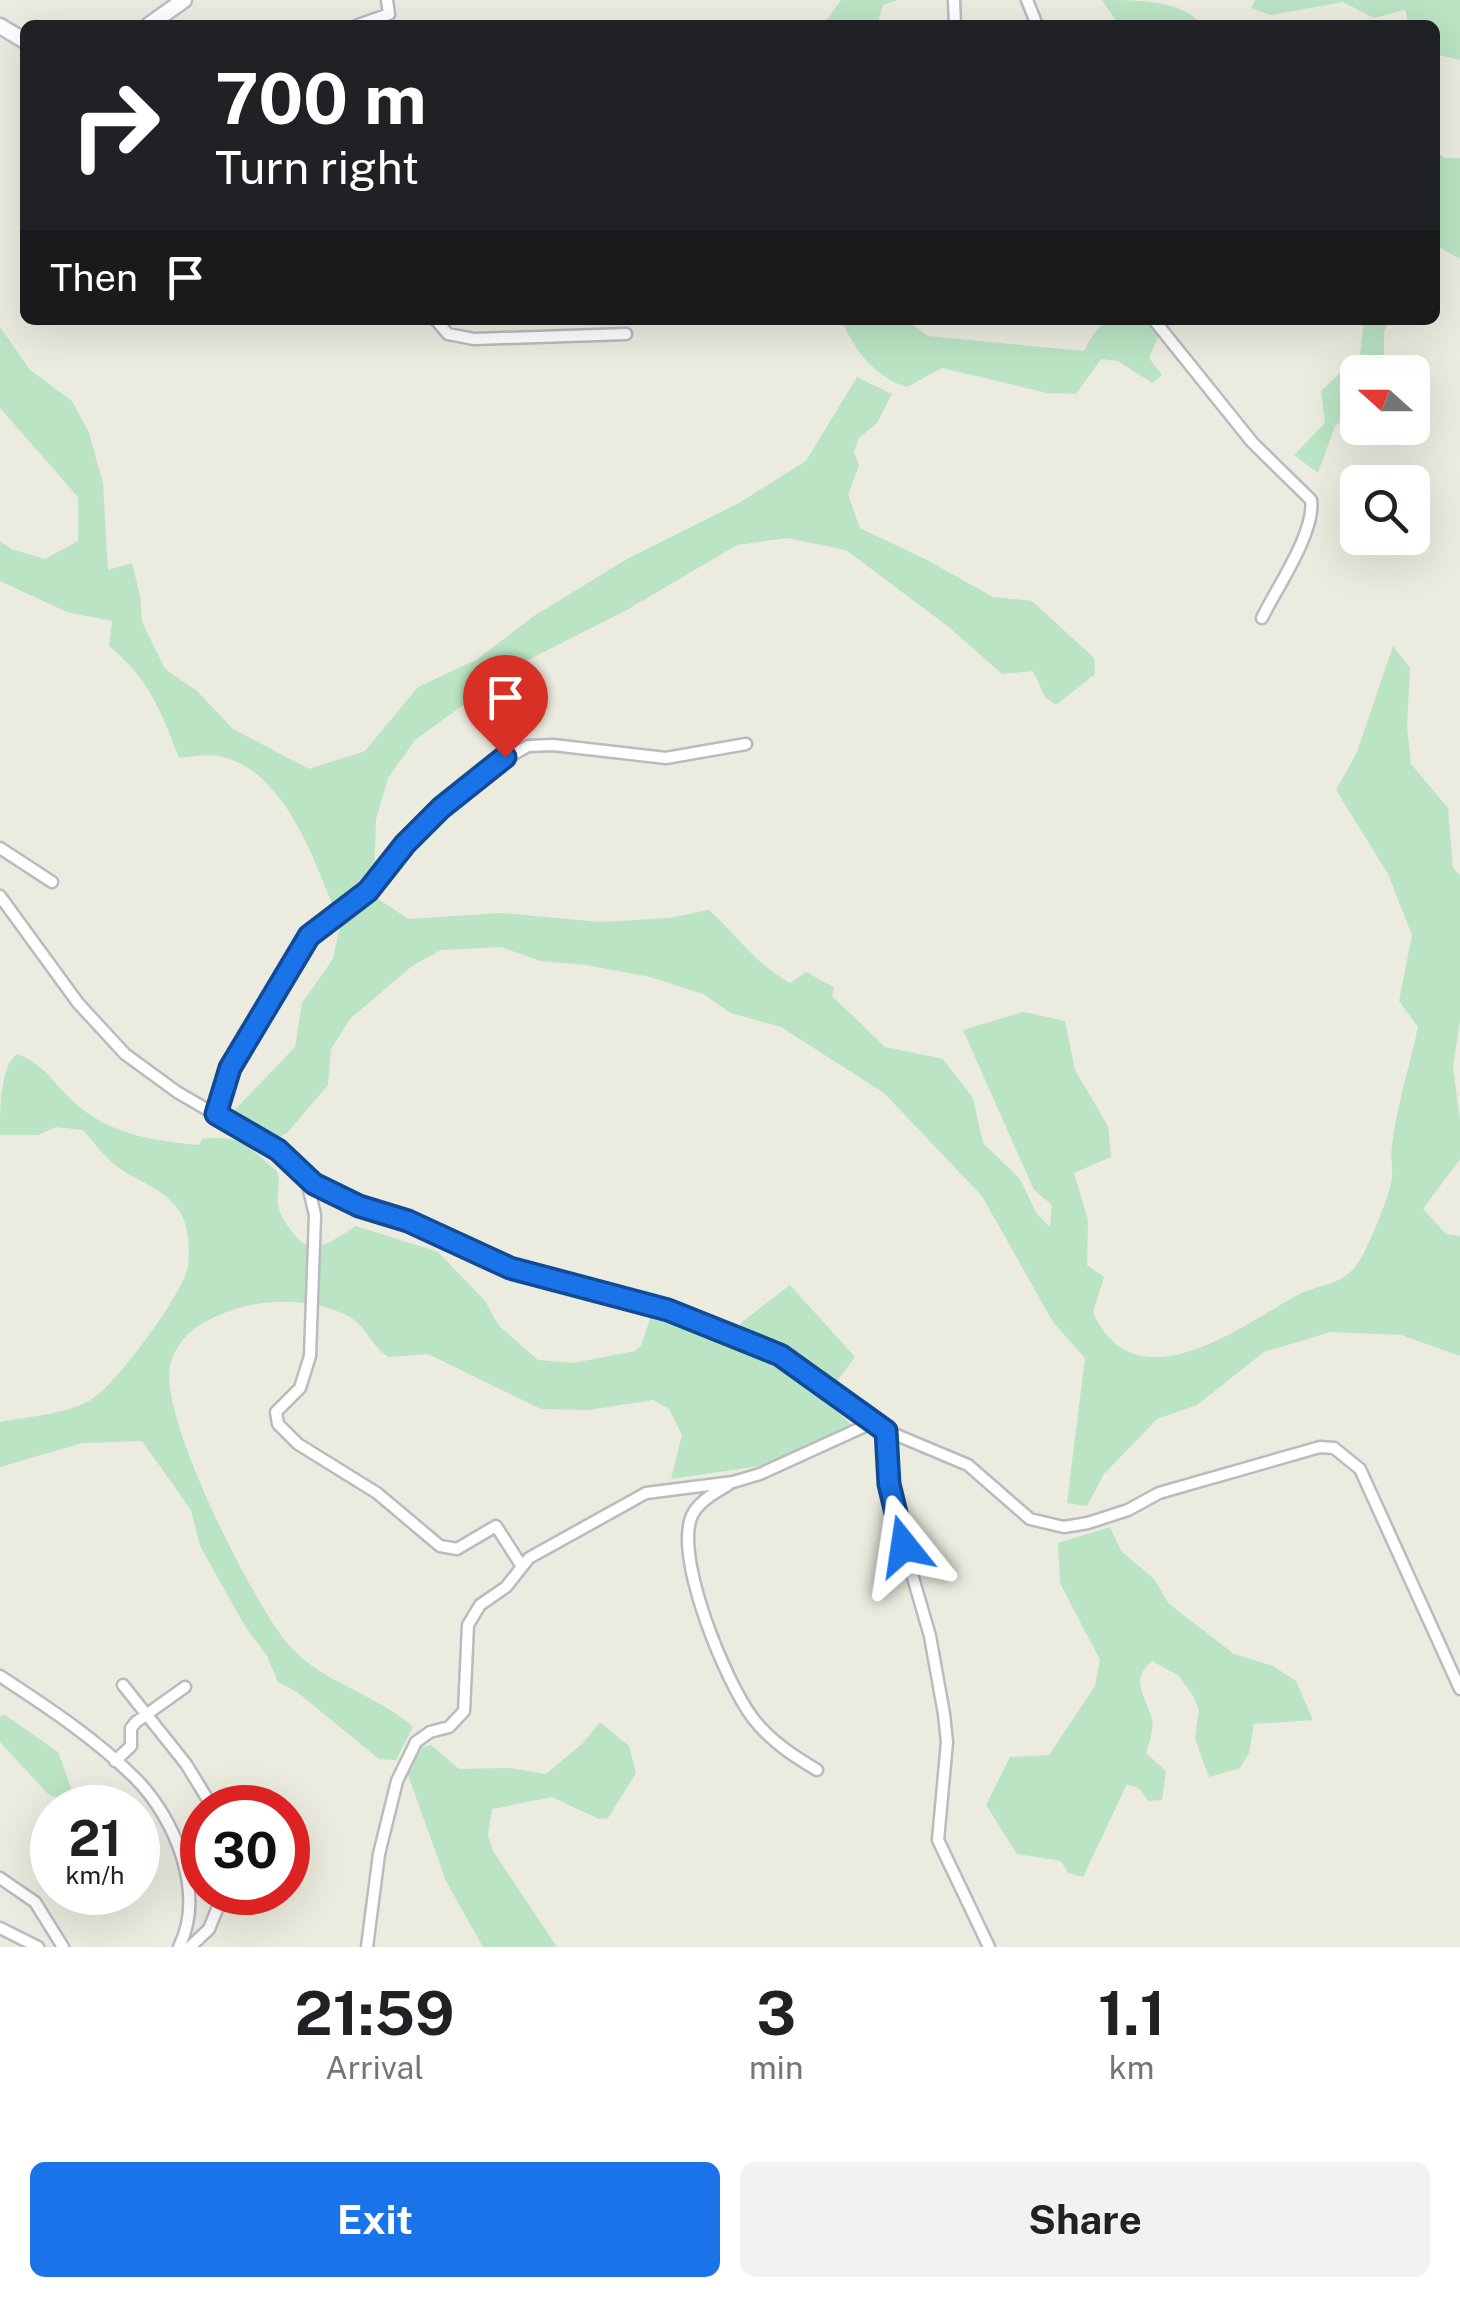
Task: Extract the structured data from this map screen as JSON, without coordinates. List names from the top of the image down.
{
  "north": "left",
  "page": {
    "turn": ["700 m", "Turn right"],
    "then": "Then",
    "speed": "21 km/h",
    "limit": "30",
    "eta": [
      "21:59",
      "Arrival",
      "3",
      "min",
      "1.1",
      "km"
    ],
    "buttons": ["Exit", "Share"]
  }
}
